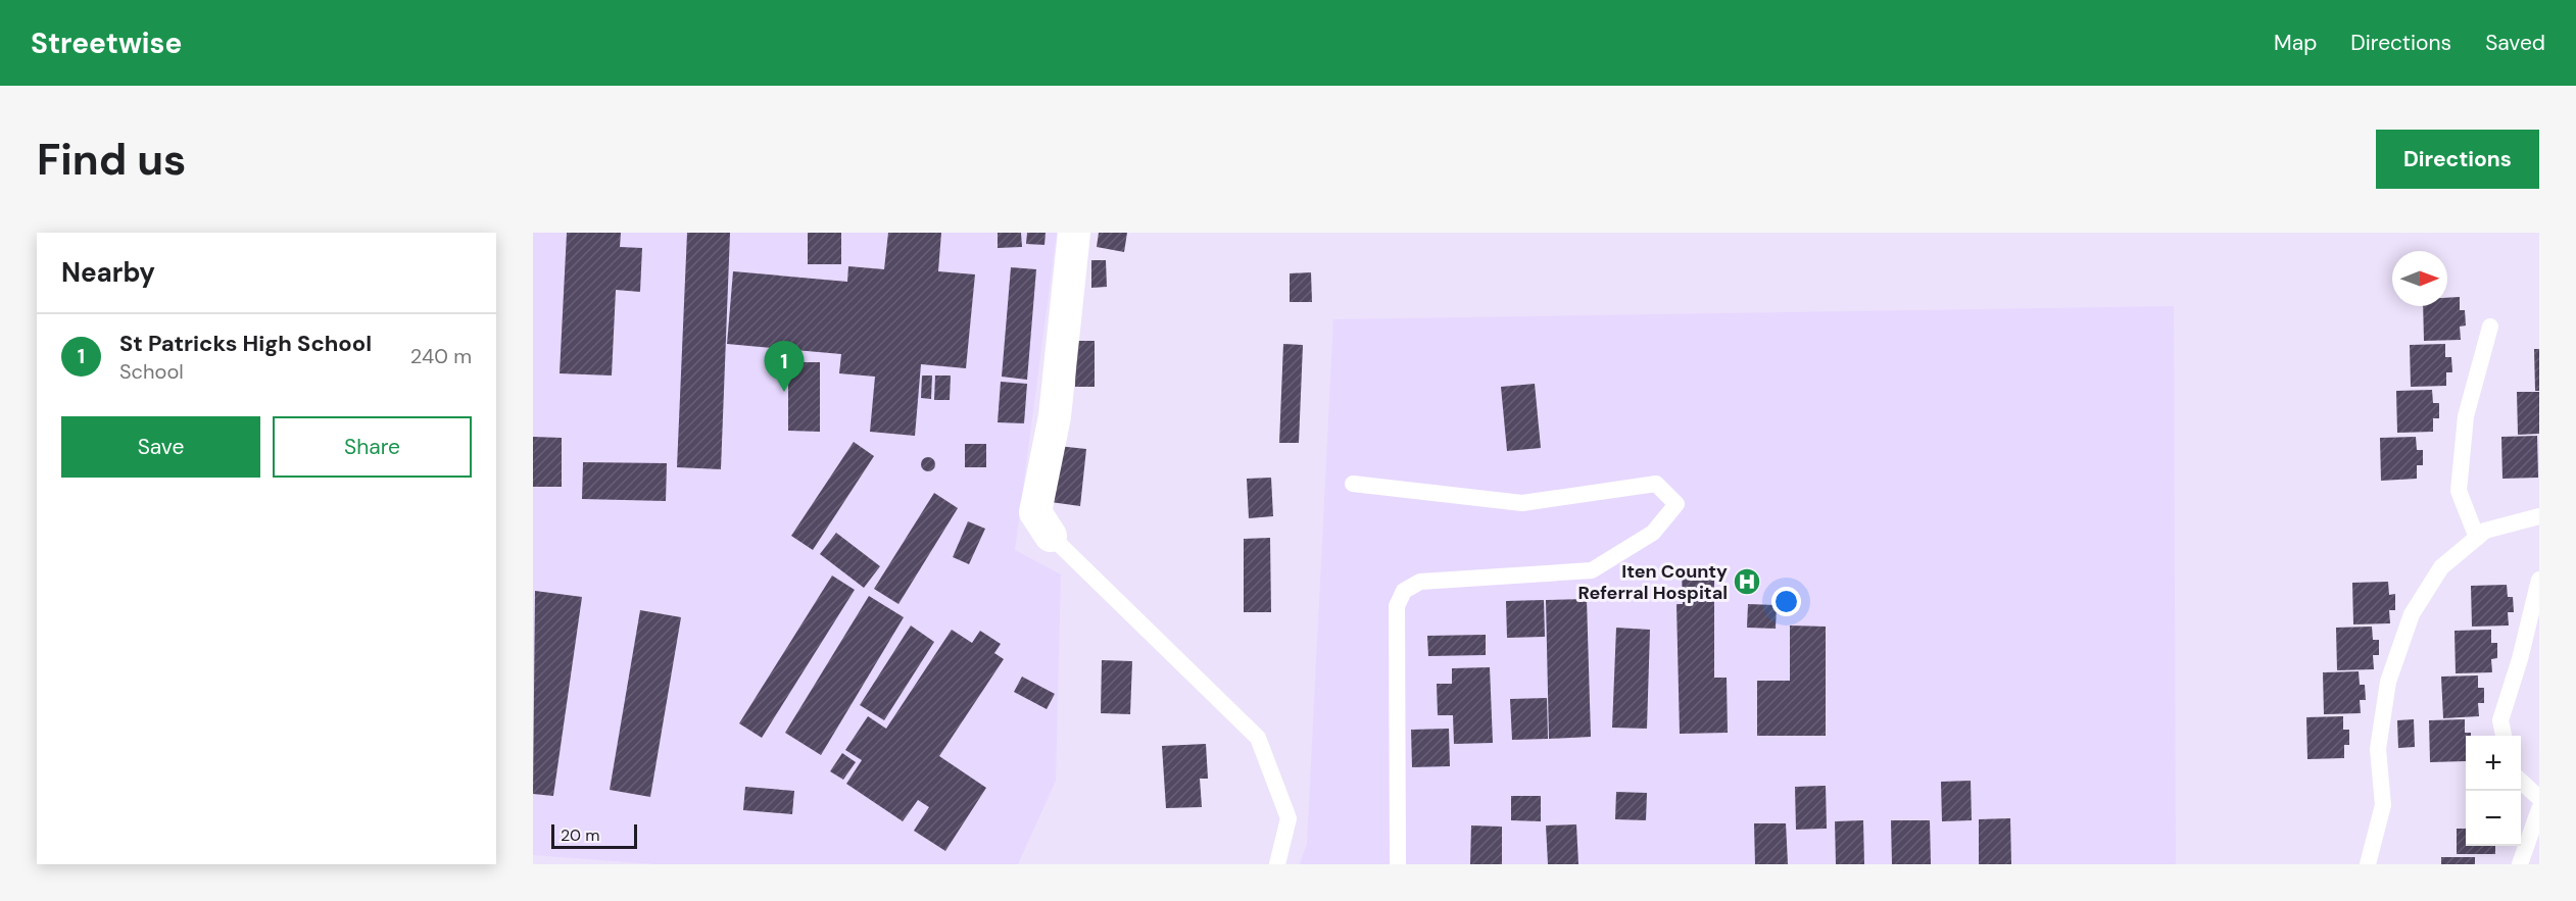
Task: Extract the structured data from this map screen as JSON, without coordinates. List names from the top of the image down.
{
  "places": {
    "hospital": ["Iten County Referral Hospital"]
  },
  "scale_bar": "20 m",
  "north": "right",
  "page": {
    "header": "Streetwise",
    "nav": ["Map", "Directions", "Saved"],
    "buttons": [
      "Directions",
      ["Save", "Share"]
    ],
    "title": "Find us",
    "heading": "Nearby",
    "list": [
      {
        "mark": "1",
        "name": "St Patricks High School",
        "note": "School",
        "value": "240 m"
      }
    ],
    "pins": "1",
    "map_buttons": ["+", "−"],
    "scale": "20 m"
  }
}
